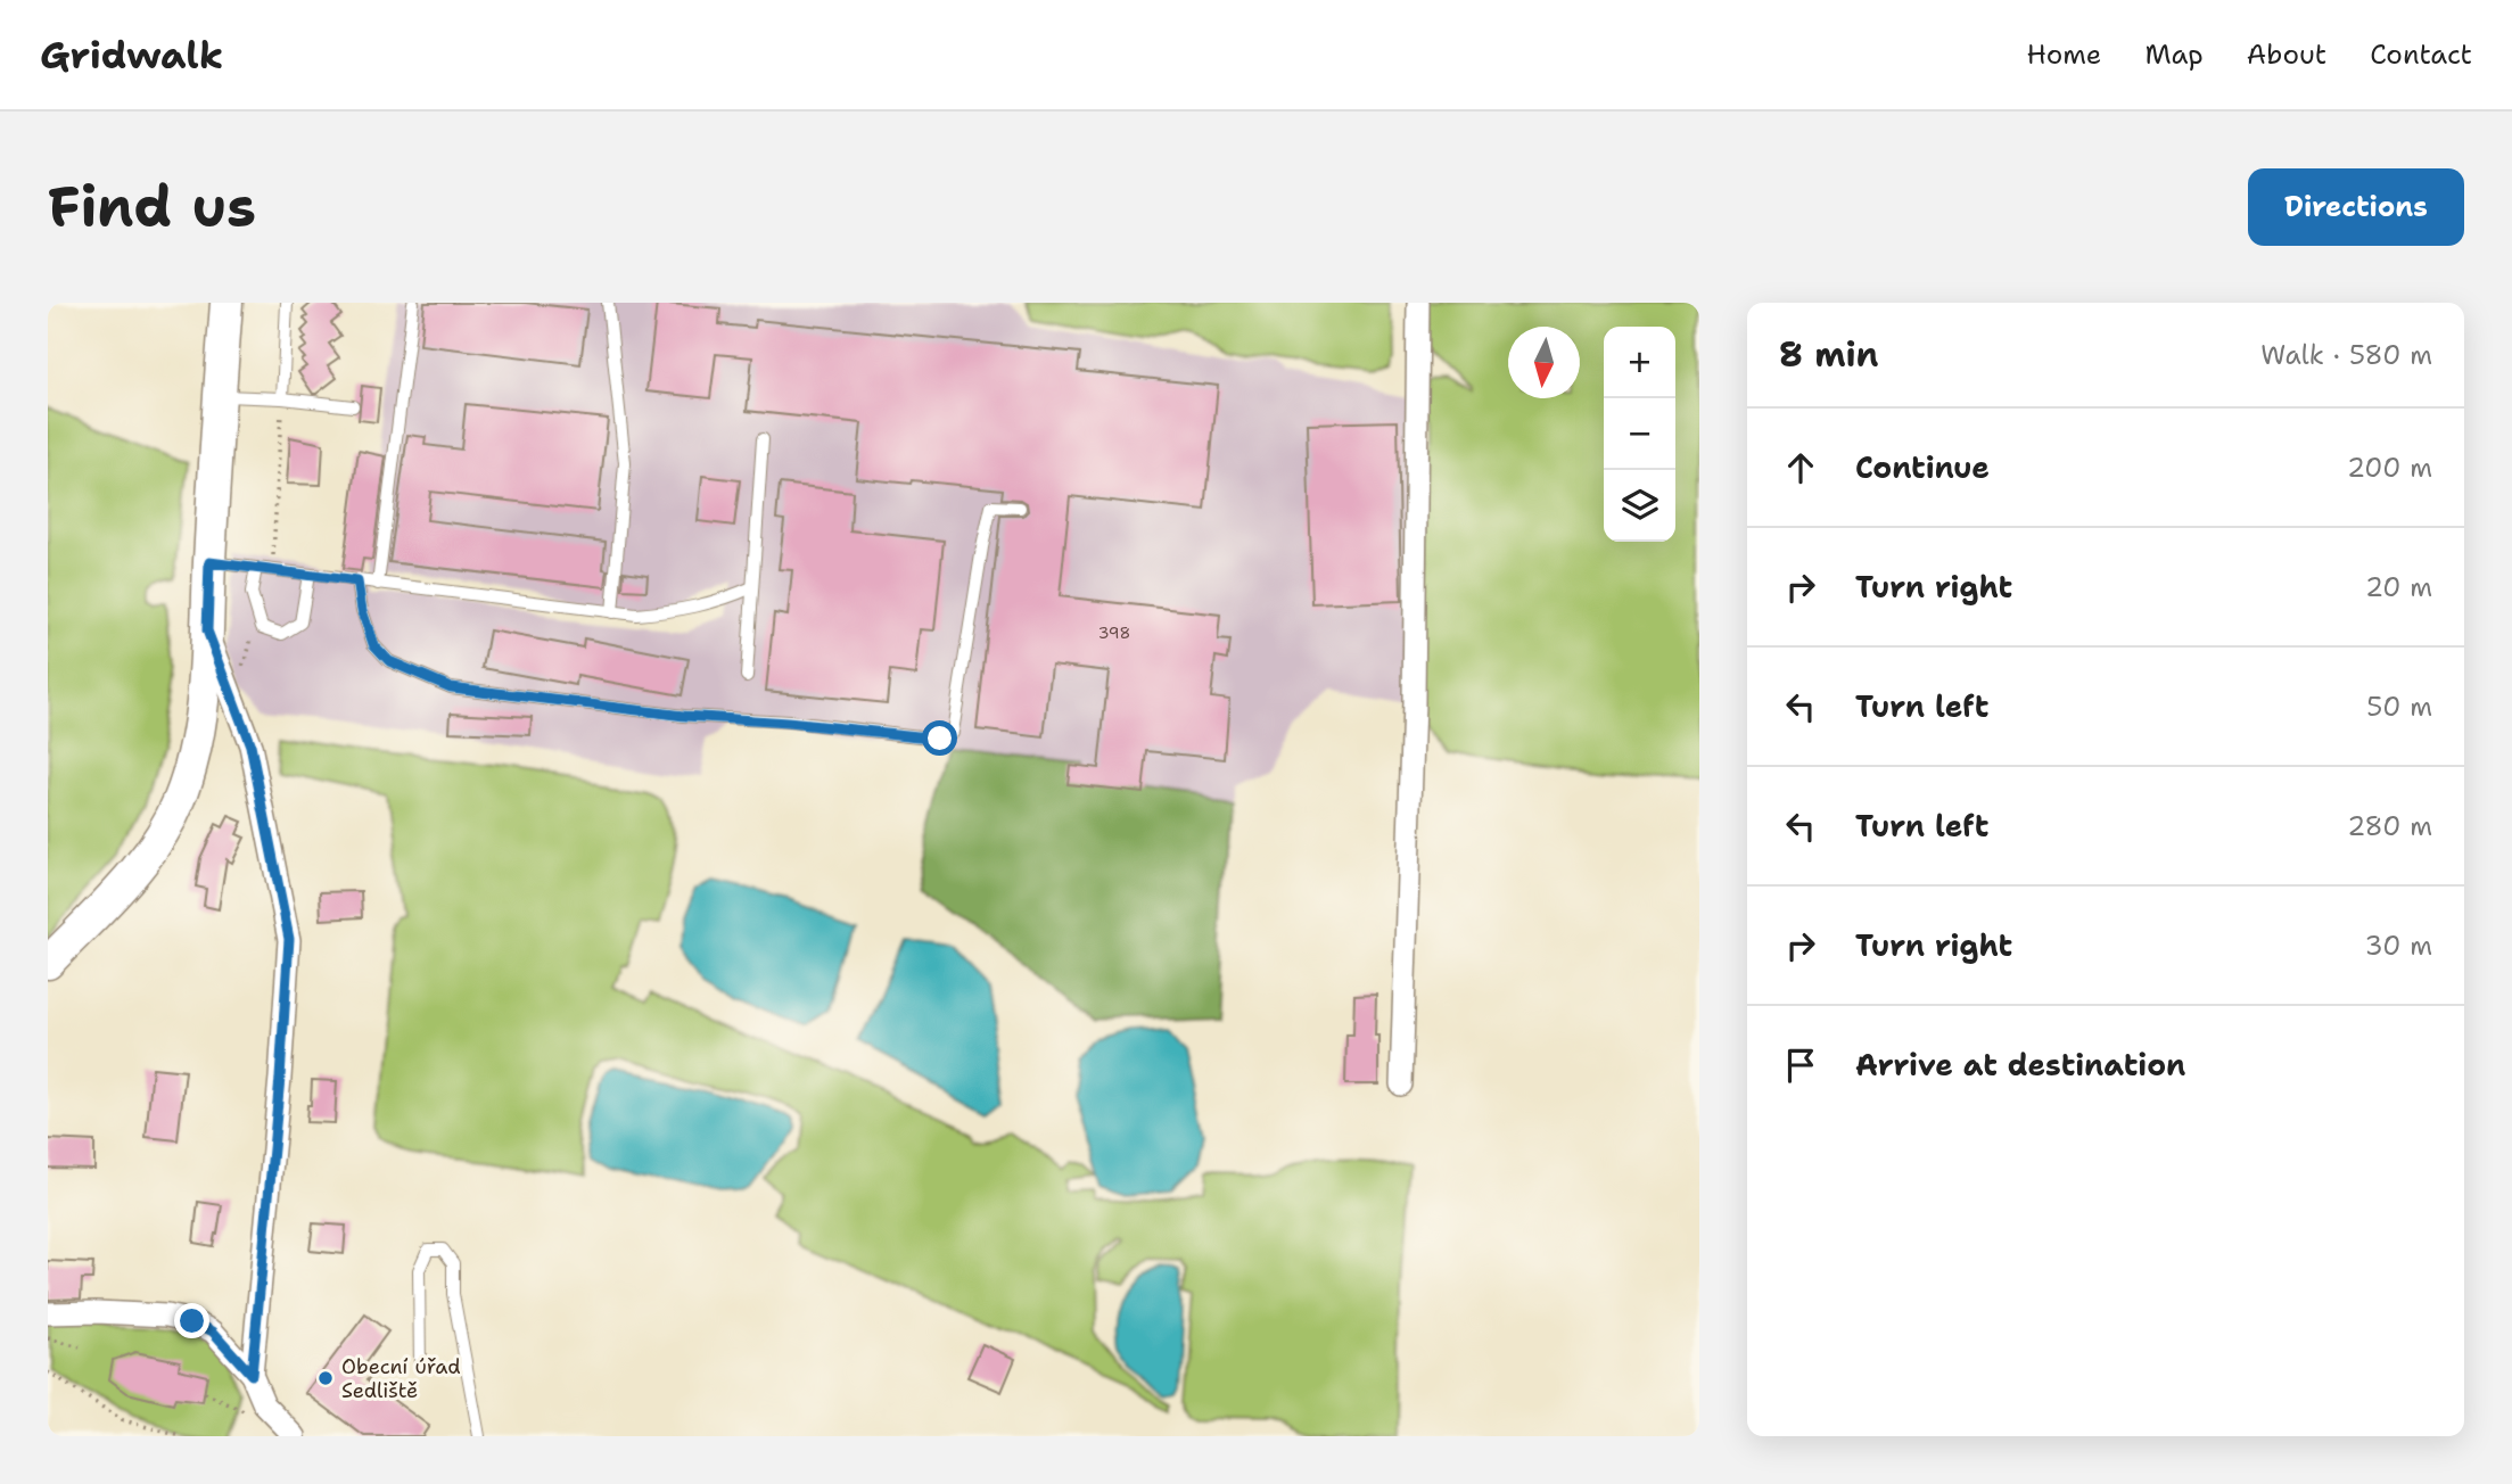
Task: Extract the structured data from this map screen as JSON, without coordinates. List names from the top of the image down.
{
  "places": ["Obecní úřad Sedliště"],
  "house_numbers": ["398"],
  "north": "bottom",
  "page": {
    "header": "Gridwalk",
    "nav": [
      "Home",
      "Map",
      "About",
      "Contact"
    ],
    "buttons": "Directions",
    "title": "Find us",
    "heading": ["8 min", "Walk · 580 m"],
    "map_buttons": ["+", "−"],
    "list": [
      ["Continue", "200 m"],
      ["Turn right", "20 m"],
      ["Turn left", "50 m"],
      ["Turn left", "280 m"],
      ["Turn right", "30 m"],
      "Arrive at destination"
    ]
  }
}
